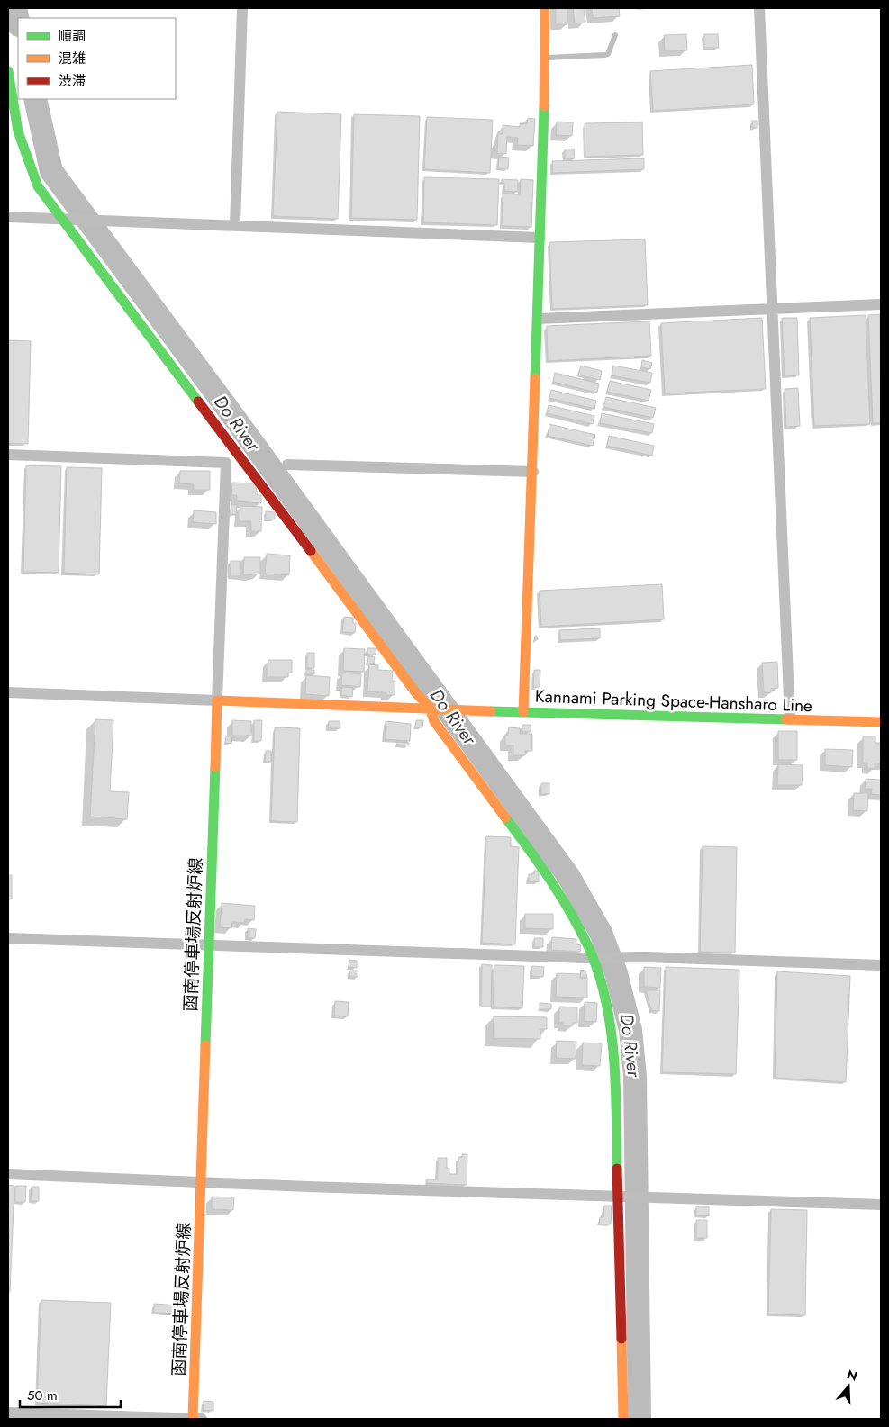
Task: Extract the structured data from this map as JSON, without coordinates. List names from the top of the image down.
{
  "streets": {
    "street": ["Kannami Parking Space-Hansharo Line", "函南停車場反射炉線"]
  },
  "water": ["Do River"],
  "legend": ["順調", "混雑", "渋滞"],
  "scale_bar": "50 m",
  "north": "top"
}
